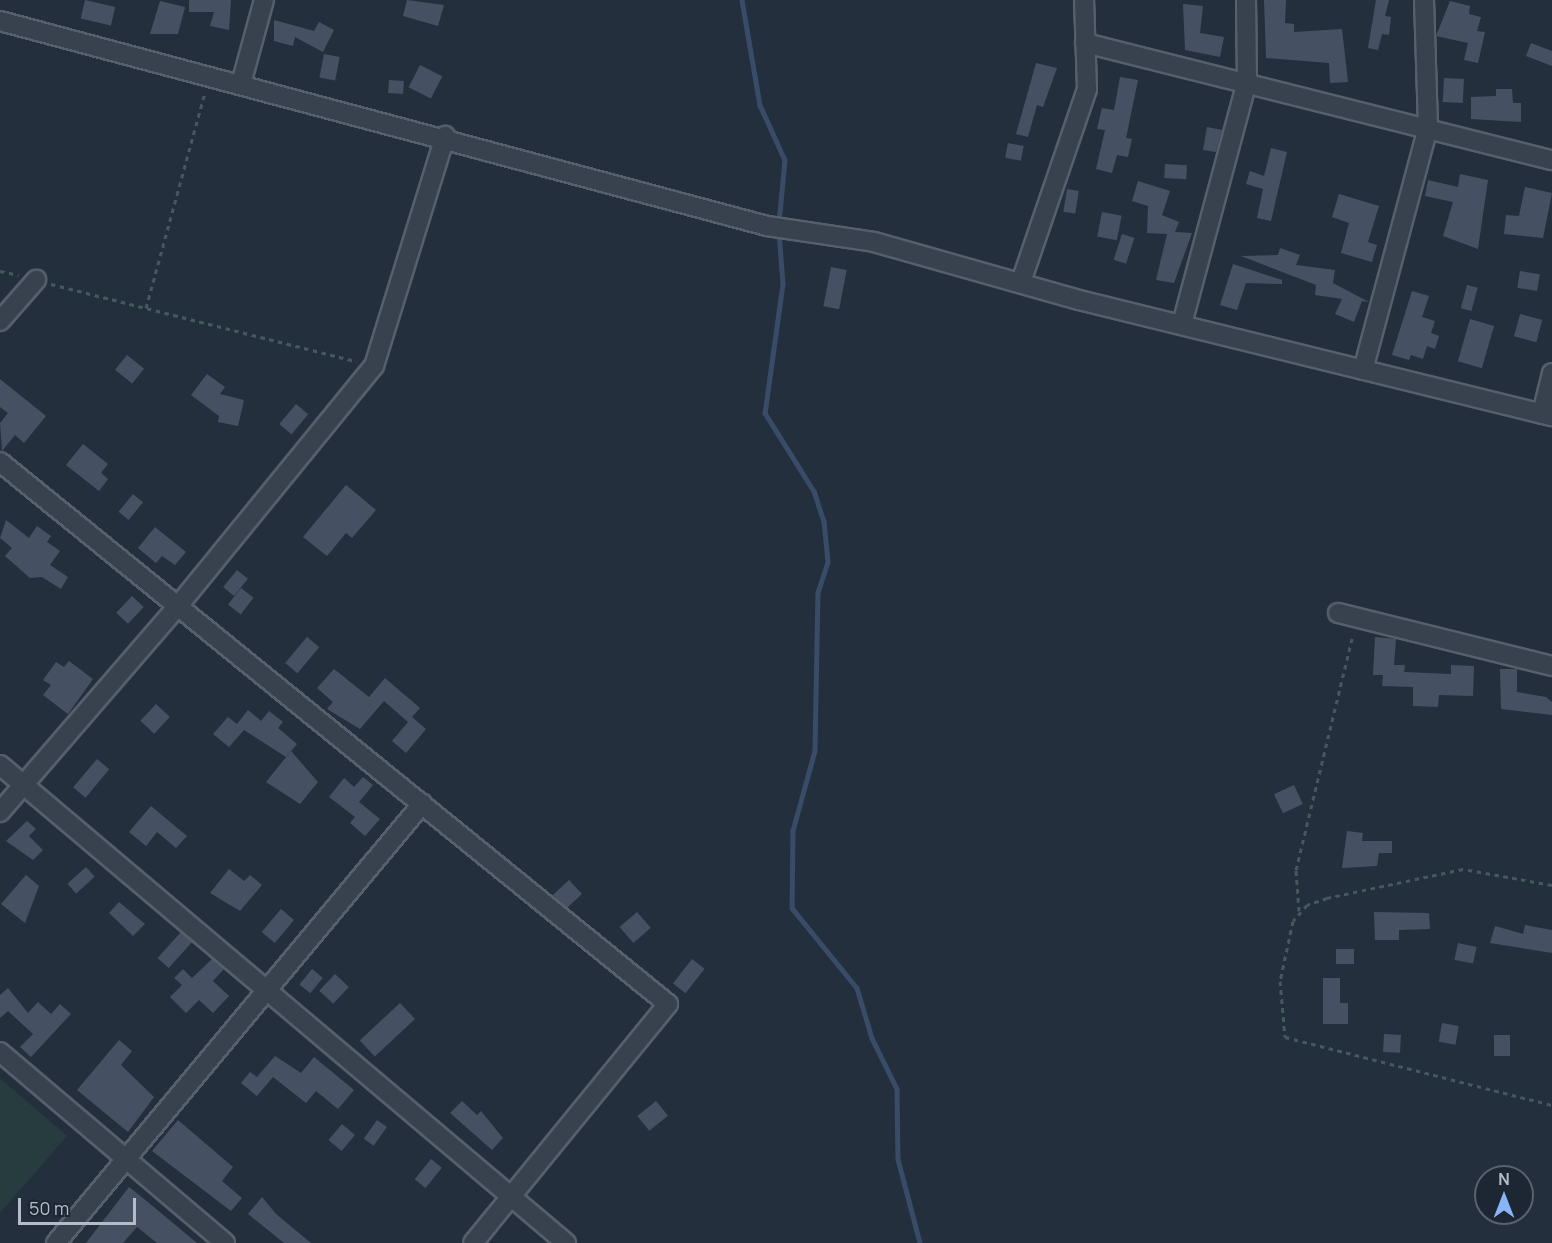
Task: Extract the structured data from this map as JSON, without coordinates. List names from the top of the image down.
{
  "scale_bar": "50 m",
  "north": "top"
}
